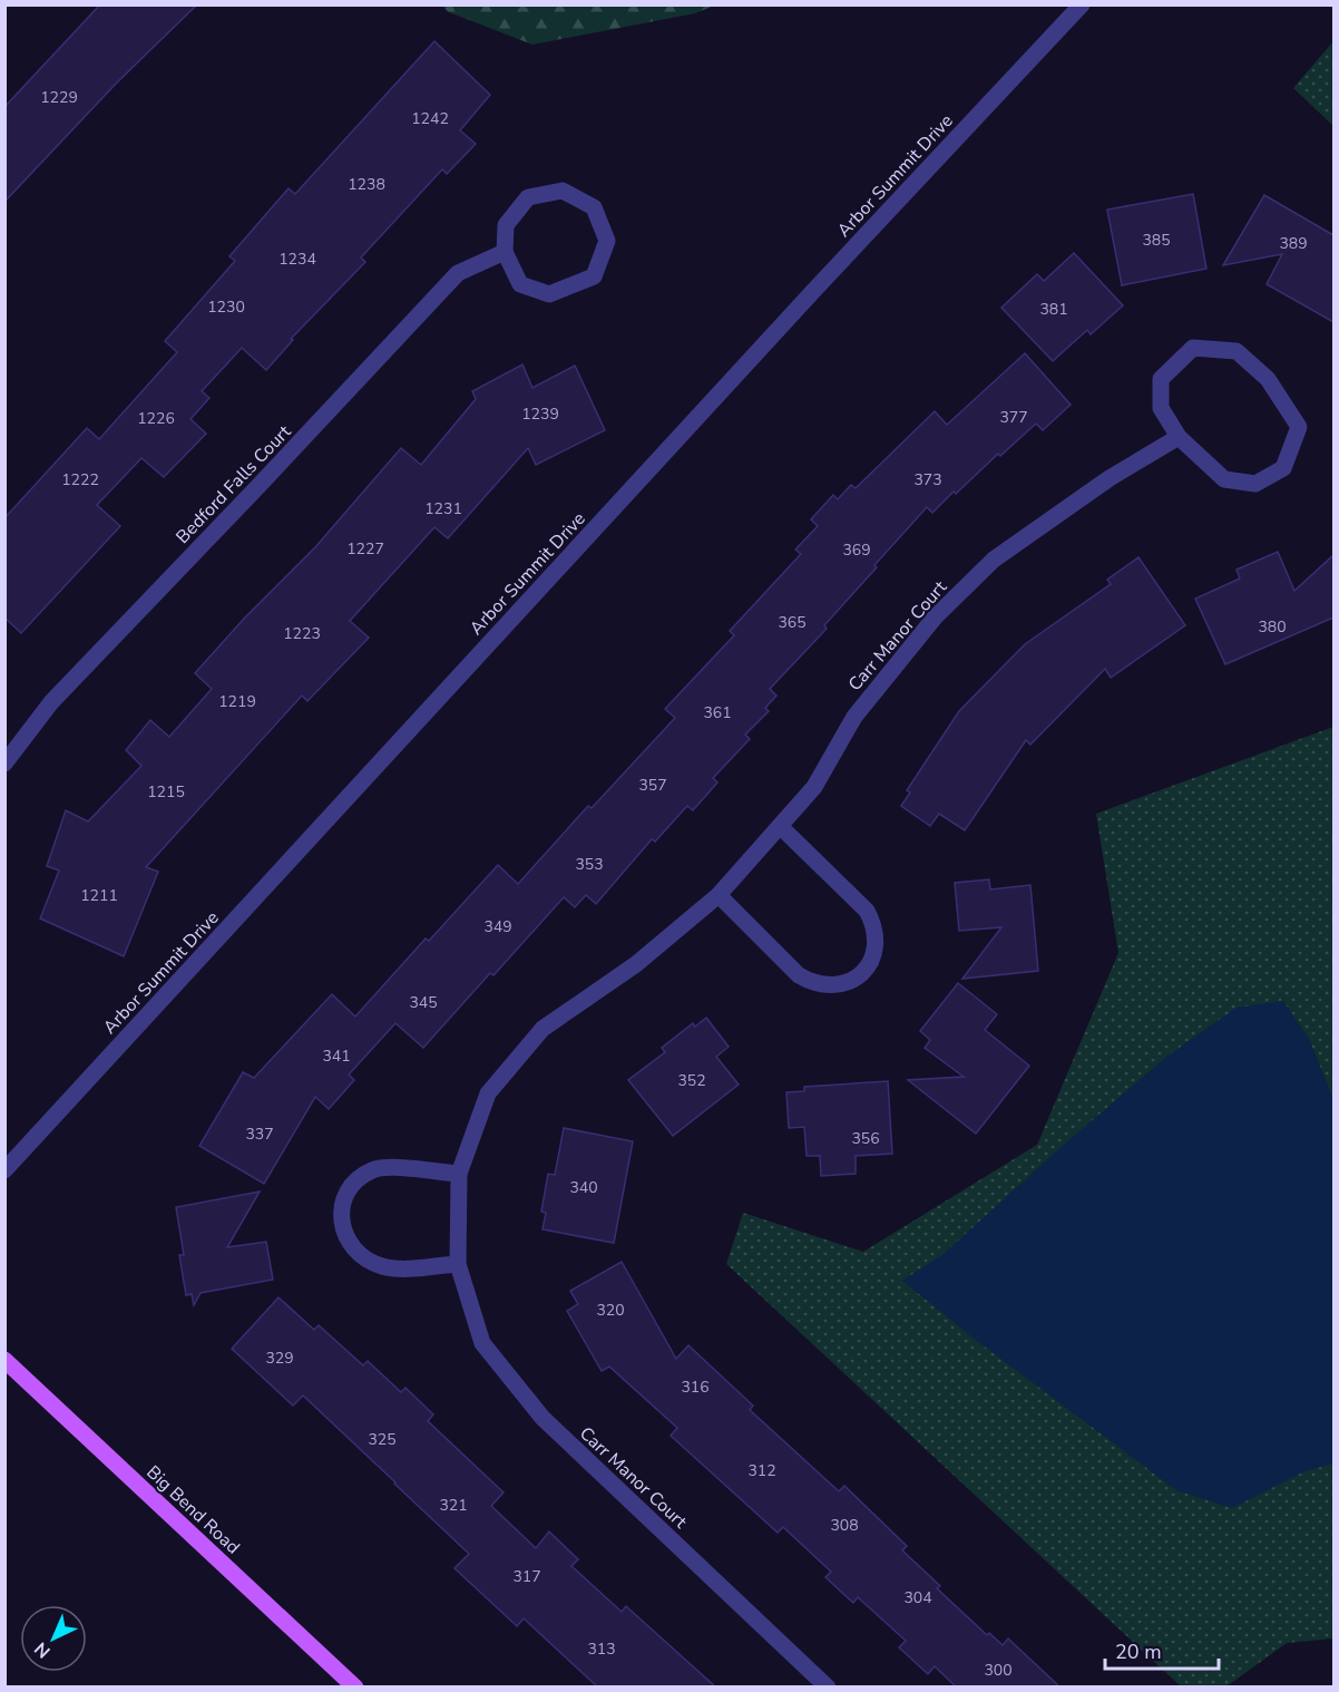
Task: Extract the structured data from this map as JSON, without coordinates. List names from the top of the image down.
{
  "streets": {
    "main road": ["Big Bend Road"],
    "street": ["Arbor Summit Drive", "Bedford Falls Court", "Carr Manor Court"]
  },
  "house_numbers": [
    "1229",
    "1242",
    "1238",
    "385",
    "389",
    "1234",
    "1230",
    "381",
    "1239",
    "377",
    "1226",
    "1222",
    "373",
    "1231",
    "1227",
    "369",
    "365",
    "380",
    "1223",
    "1219",
    "361",
    "357",
    "1215",
    "353",
    "1211",
    "349",
    "345",
    "341",
    "352",
    "337",
    "356",
    "340",
    "320",
    "329",
    "316",
    "325",
    "312",
    "321",
    "308",
    "317",
    "304",
    "313",
    "300"
  ],
  "scale_bar": "20 m",
  "north": "bottom left"
}
